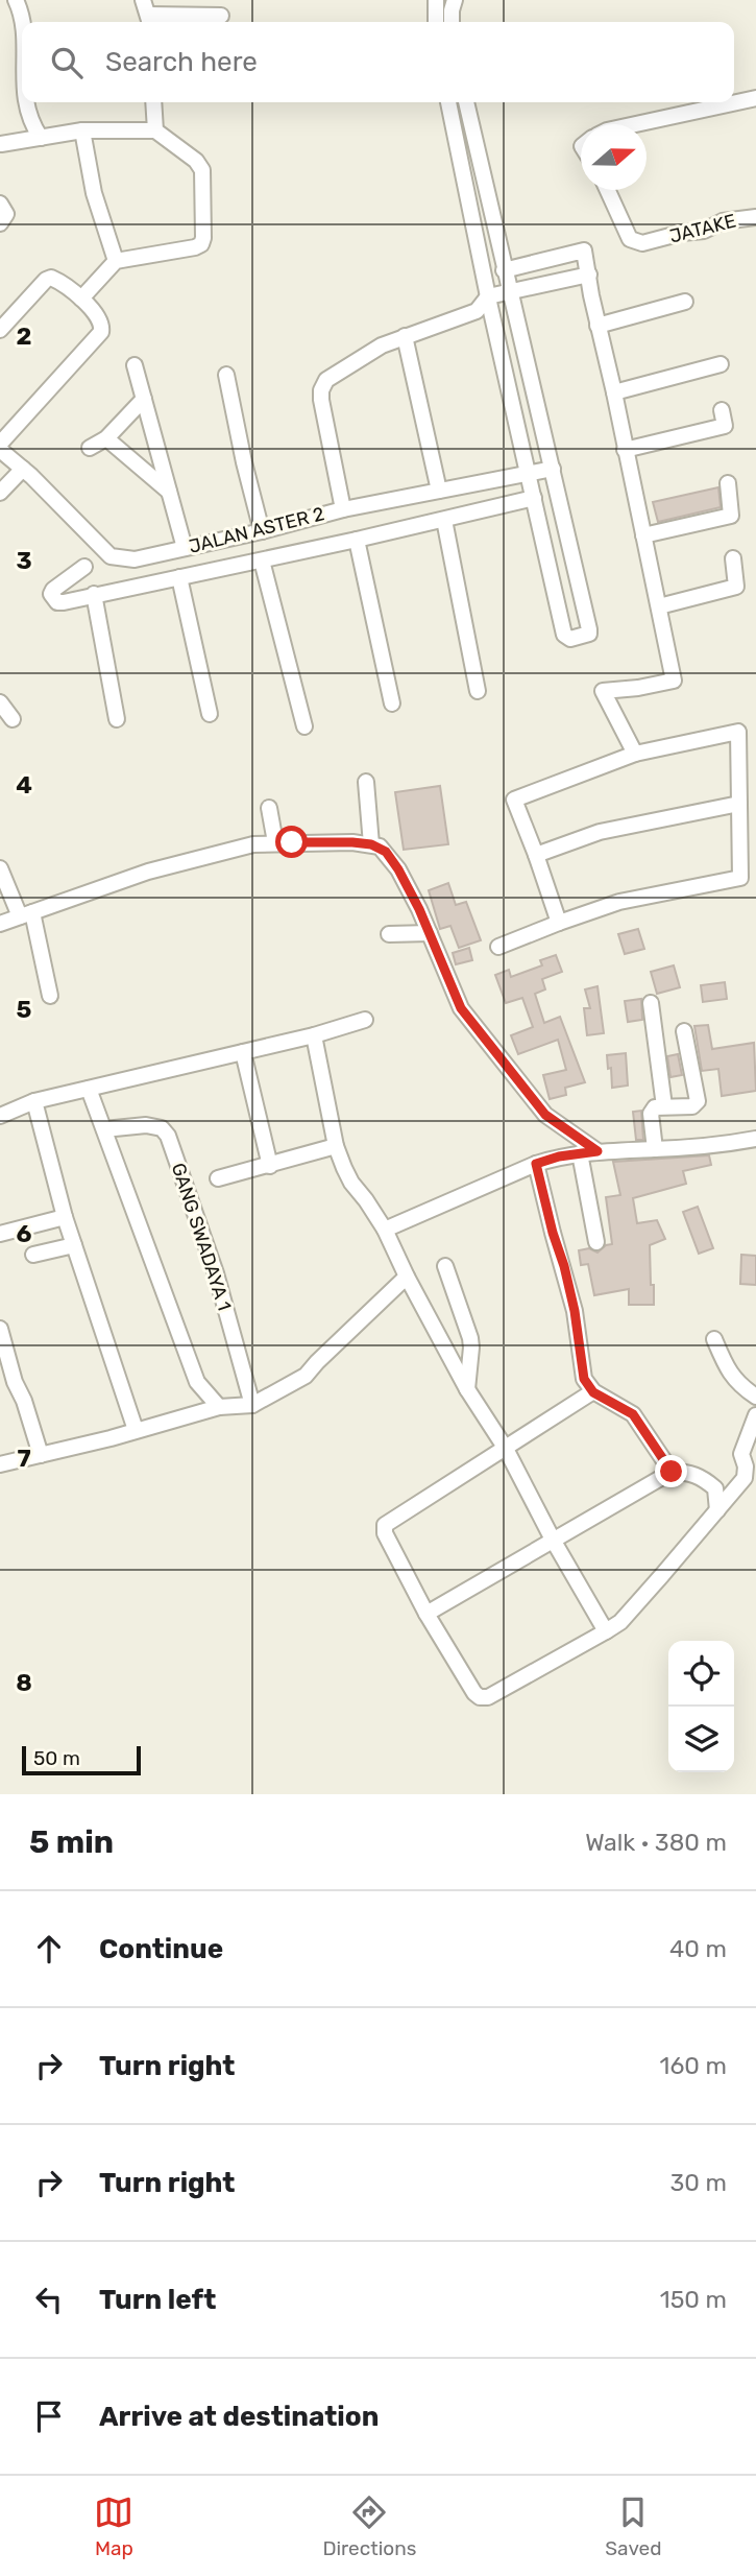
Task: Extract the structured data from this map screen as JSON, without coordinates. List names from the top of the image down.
{
  "streets": {
    "street": ["JATAKE", "JALAN ASTER 2", "GANG SWADAYA 1"]
  },
  "scale_bar": "50 m",
  "north": "right",
  "page": {
    "search": "Search here",
    "scale": "50 m",
    "heading": ["5 min", "Walk · 380 m"],
    "list": [
      ["Continue", "40 m"],
      ["Turn right", "160 m"],
      ["Turn right", "30 m"],
      ["Turn left", "150 m"],
      "Arrive at destination"
    ],
    "nav": ["Map", "Directions", "Saved"]
  },
  "grid": {
    "rows": [
      "2",
      "3",
      "4",
      "5",
      "6",
      "7",
      "8"
    ]
  }
}
